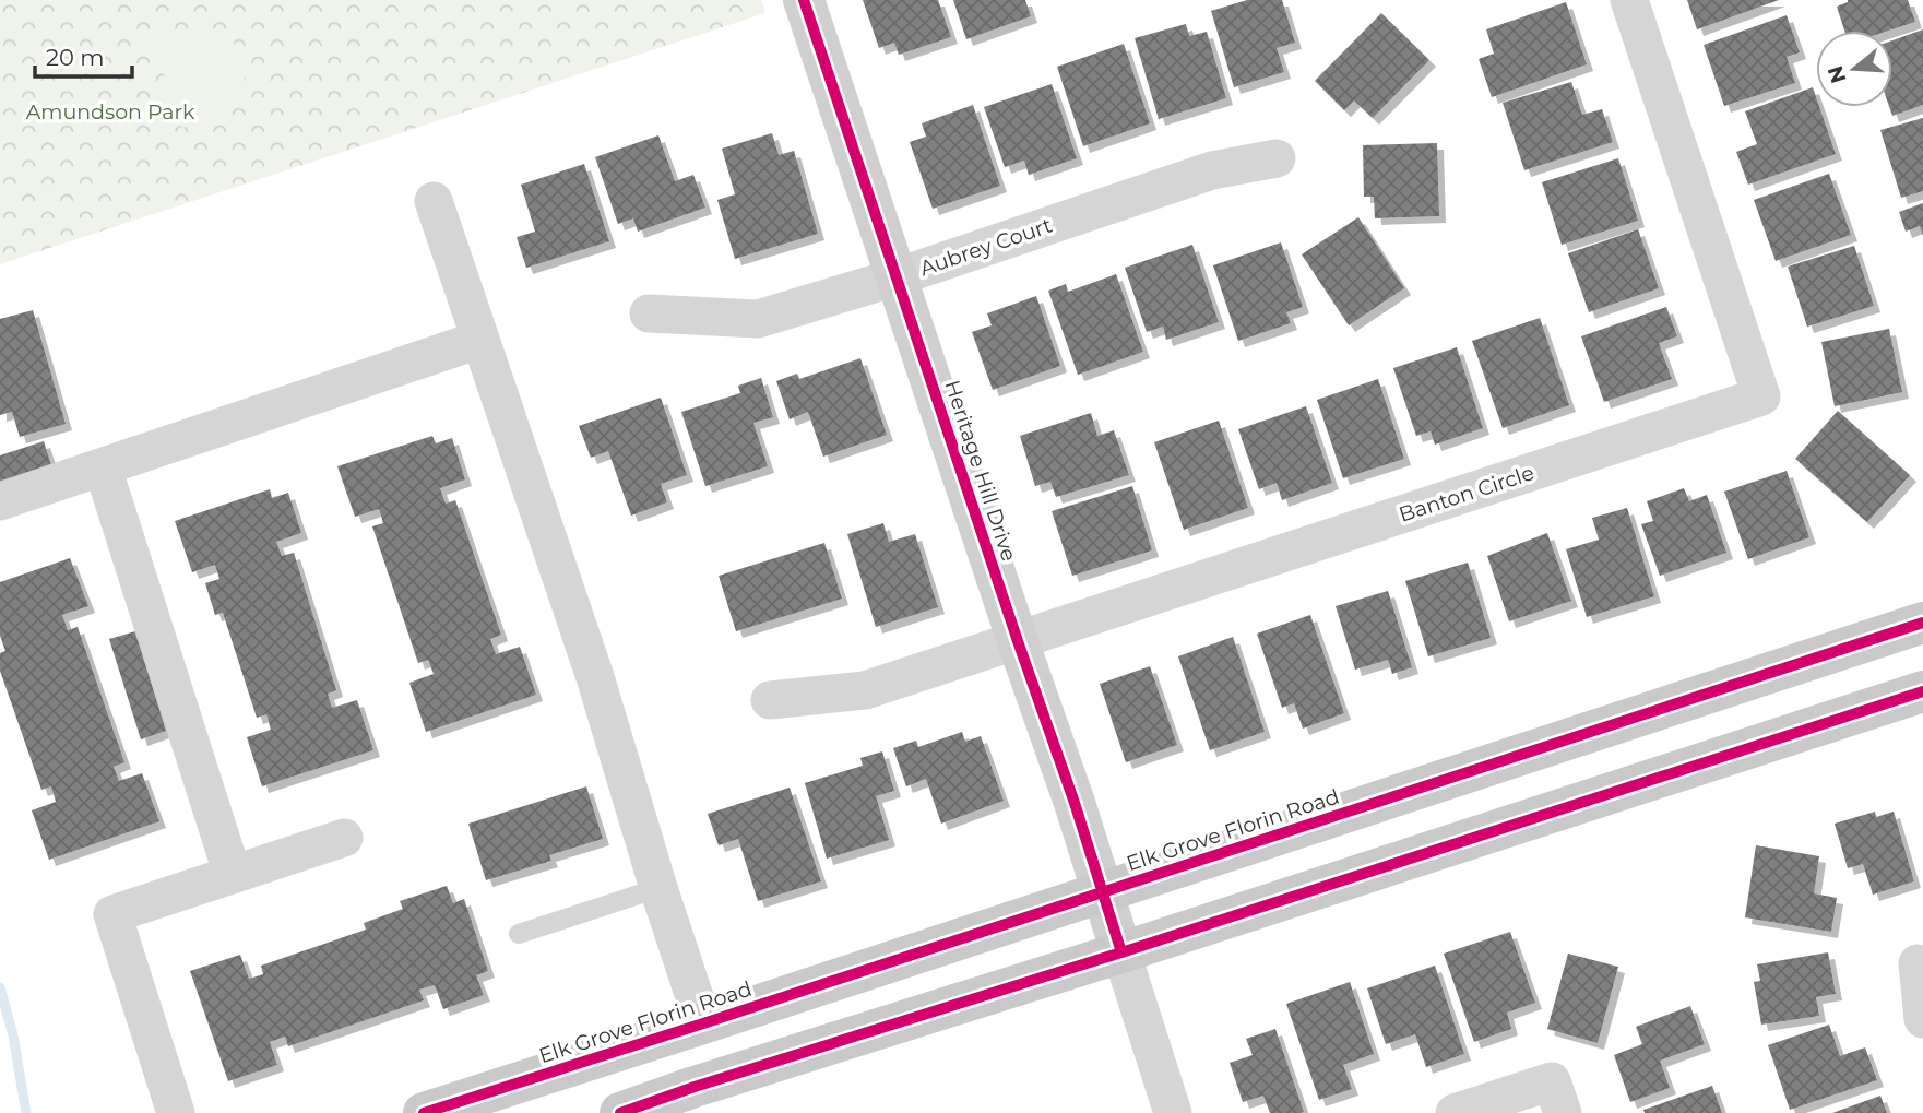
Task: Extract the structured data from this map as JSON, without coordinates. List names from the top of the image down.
{
  "streets": {
    "main road": ["Elk Grove Florin Road"],
    "street": ["Aubrey Court", "Heritage Hill Drive", "Banton Circle"]
  },
  "crossings": [
    ["Aubrey Court", "Heritage Hill Drive"],
    ["Heritage Hill Drive", "Banton Circle"],
    ["Heritage Hill Drive", "Elk Grove Florin Road"]
  ],
  "parks": ["Amundson Park"],
  "scale_bar": "20 m",
  "north": "left"
}
